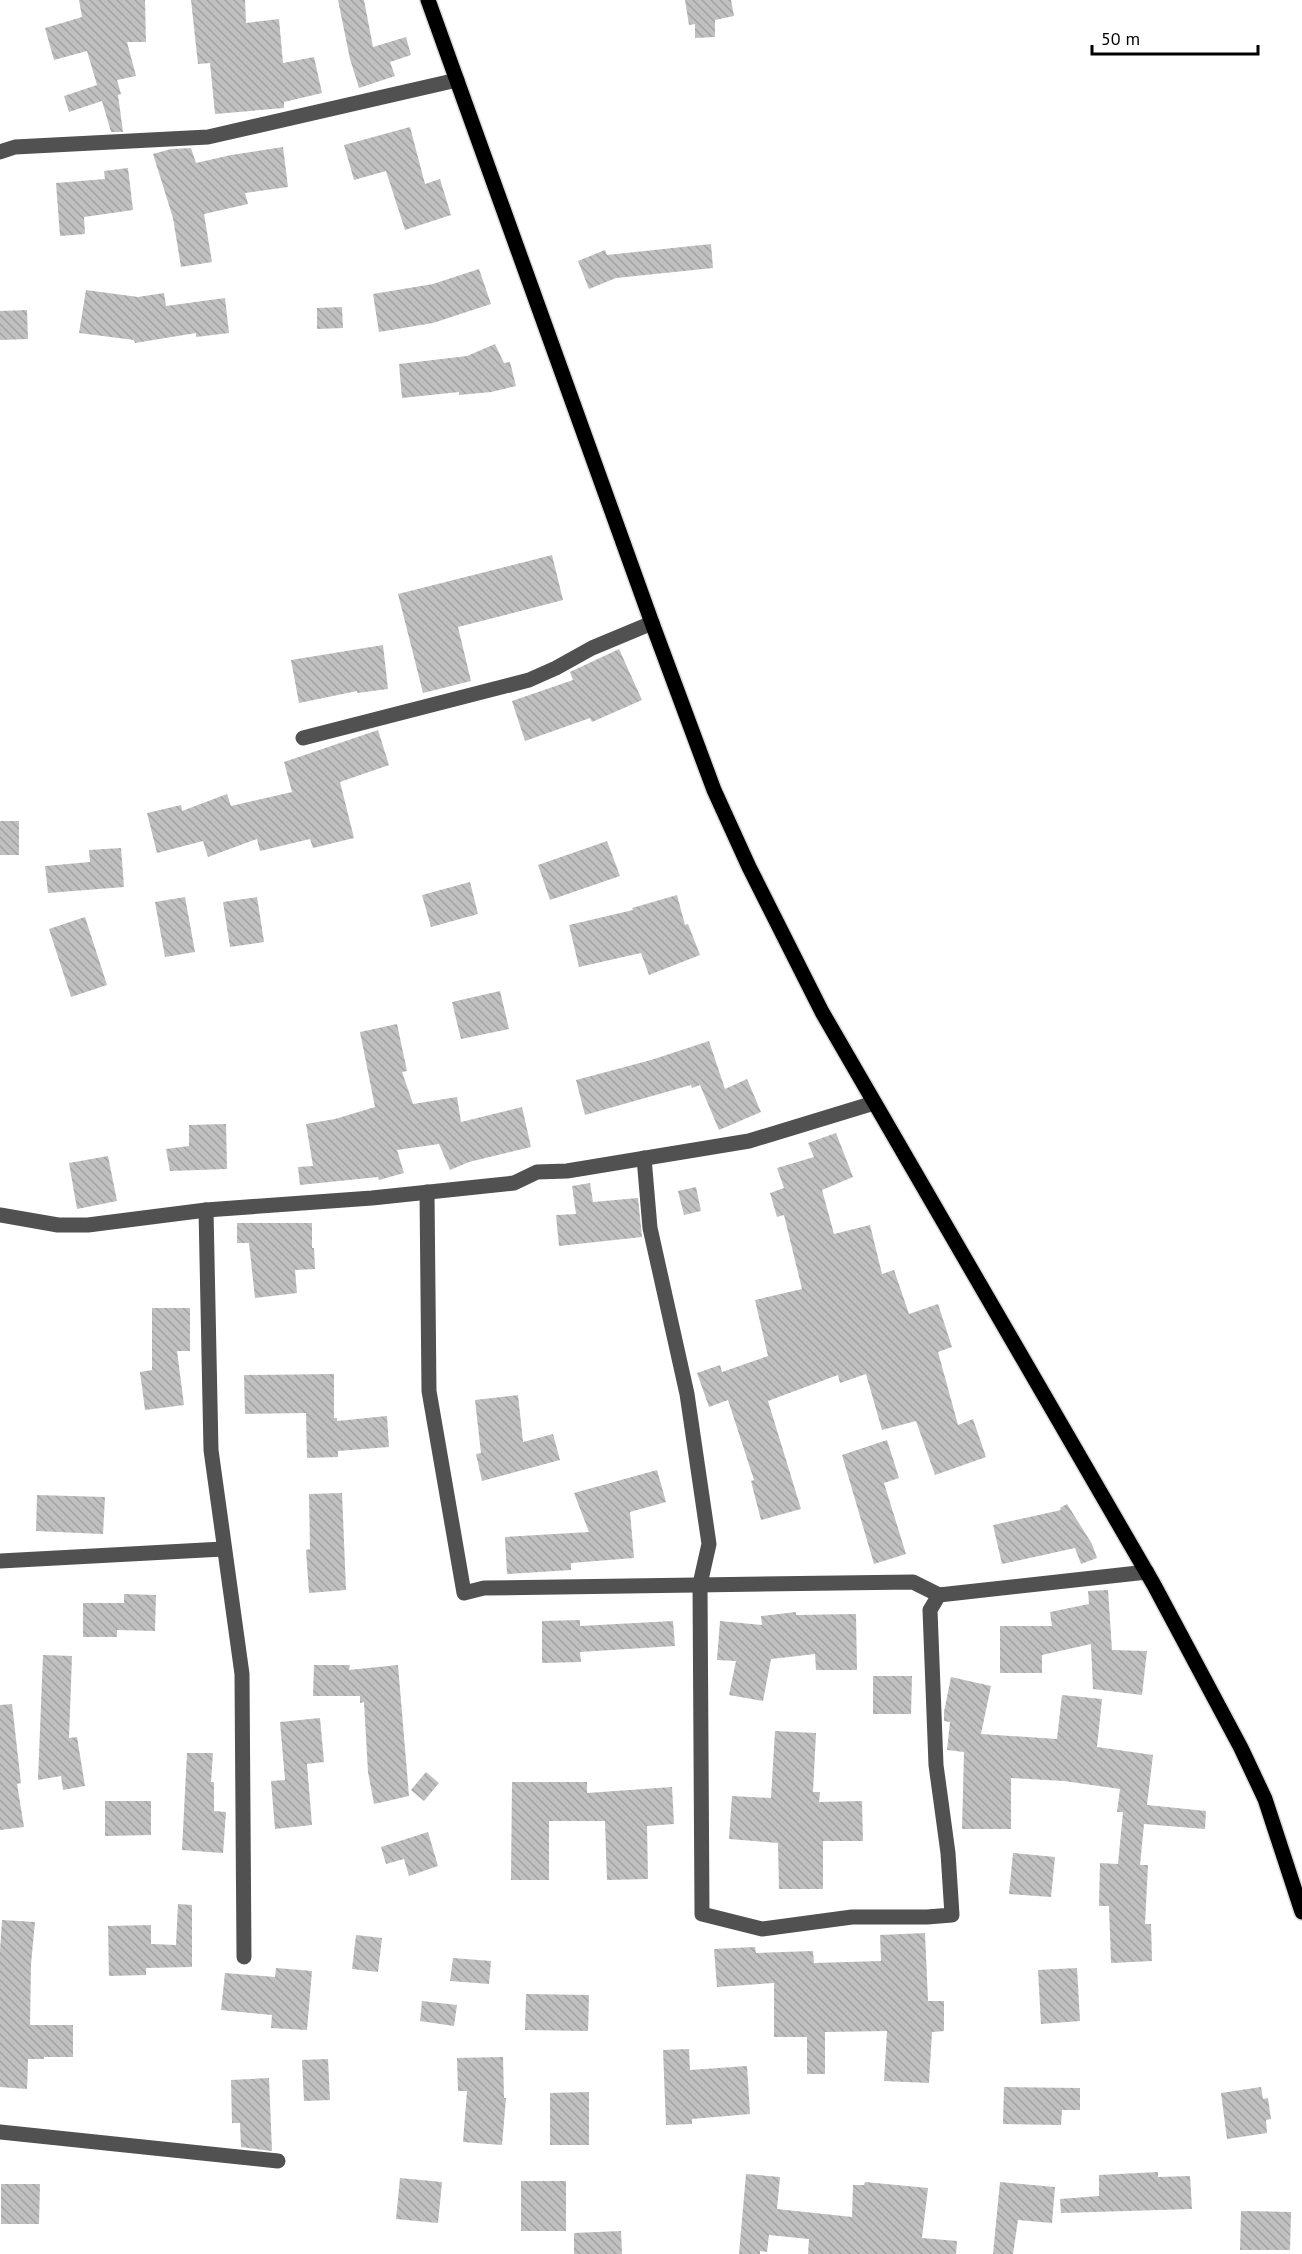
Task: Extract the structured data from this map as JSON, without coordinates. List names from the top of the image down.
{
  "scale_bar": "50 m"
}
